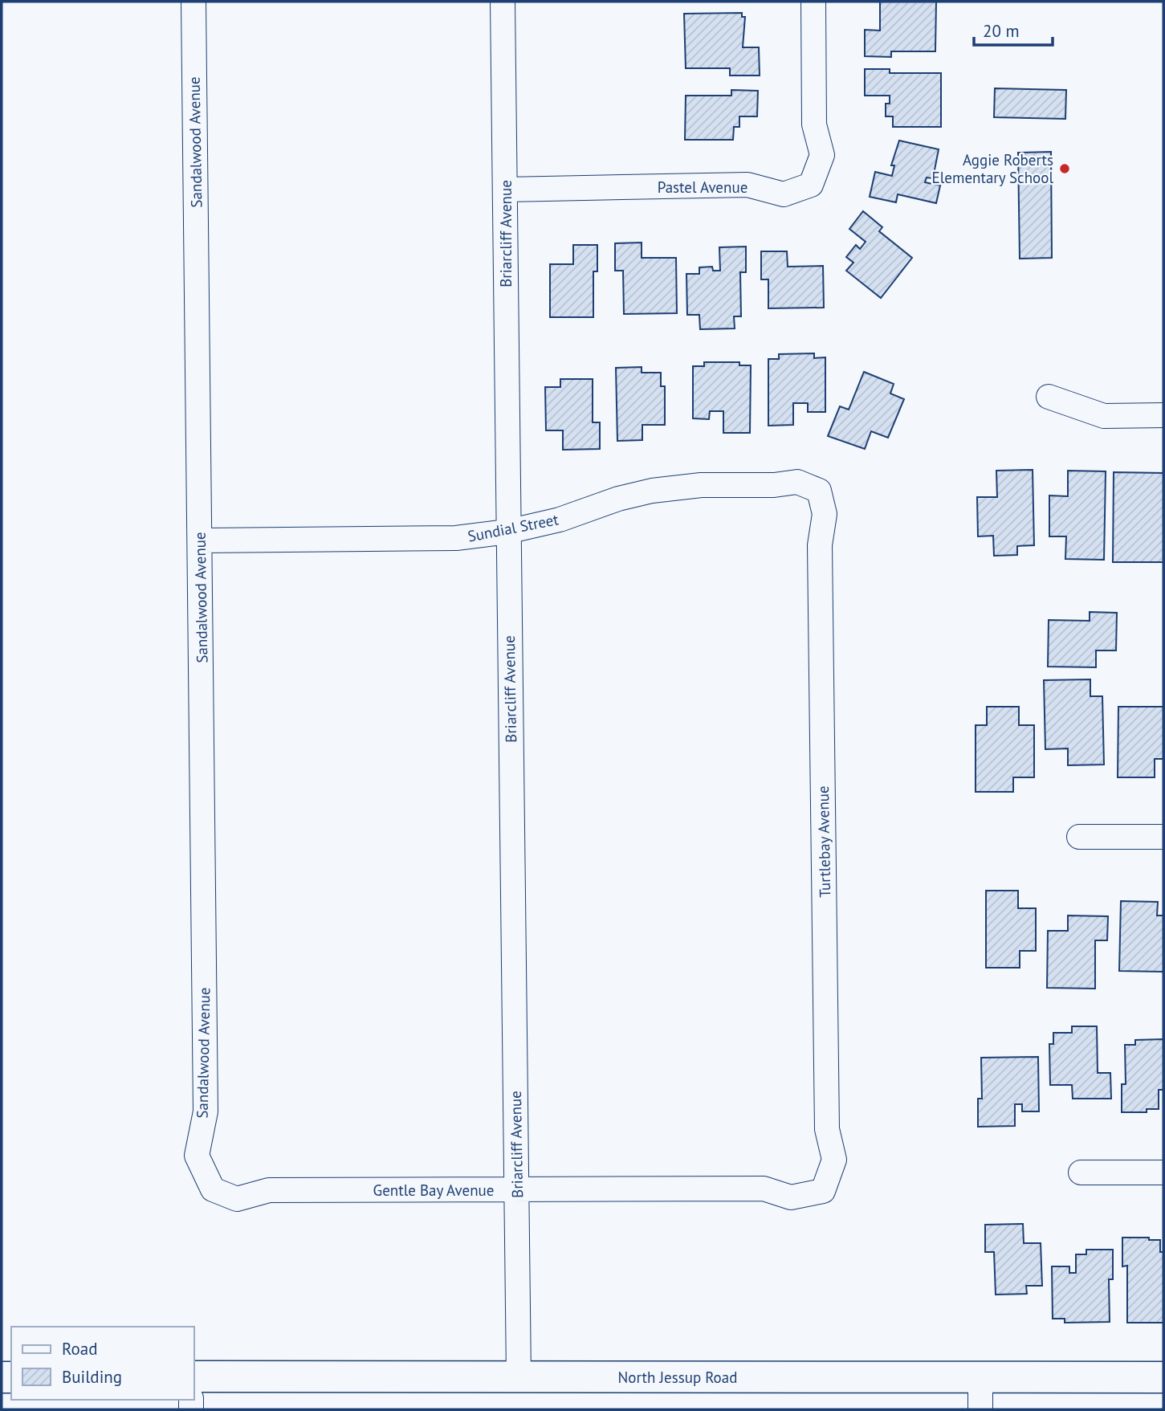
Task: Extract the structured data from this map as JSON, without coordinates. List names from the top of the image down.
{
  "streets": {
    "street": [
      "Sandalwood Avenue",
      "Pastel Avenue",
      "Briarcliff Avenue",
      "Sundial Street",
      "Turtlebay Avenue",
      "Gentle Bay Avenue",
      "North Jessup Road"
    ]
  },
  "crossings": [
    ["Sandalwood Avenue", "Sundial Street"],
    ["Sandalwood Avenue", "Gentle Bay Avenue"],
    ["Pastel Avenue", "Briarcliff Avenue"],
    ["Briarcliff Avenue", "Sundial Street"],
    ["Briarcliff Avenue", "Gentle Bay Avenue"],
    ["Briarcliff Avenue", "North Jessup Road"],
    ["Sundial Street", "Turtlebay Avenue"],
    ["Turtlebay Avenue", "Gentle Bay Avenue"]
  ],
  "places": ["Aggie Roberts Elementary School"],
  "legend": ["Road", "Building"],
  "scale_bar": "20 m"
}
